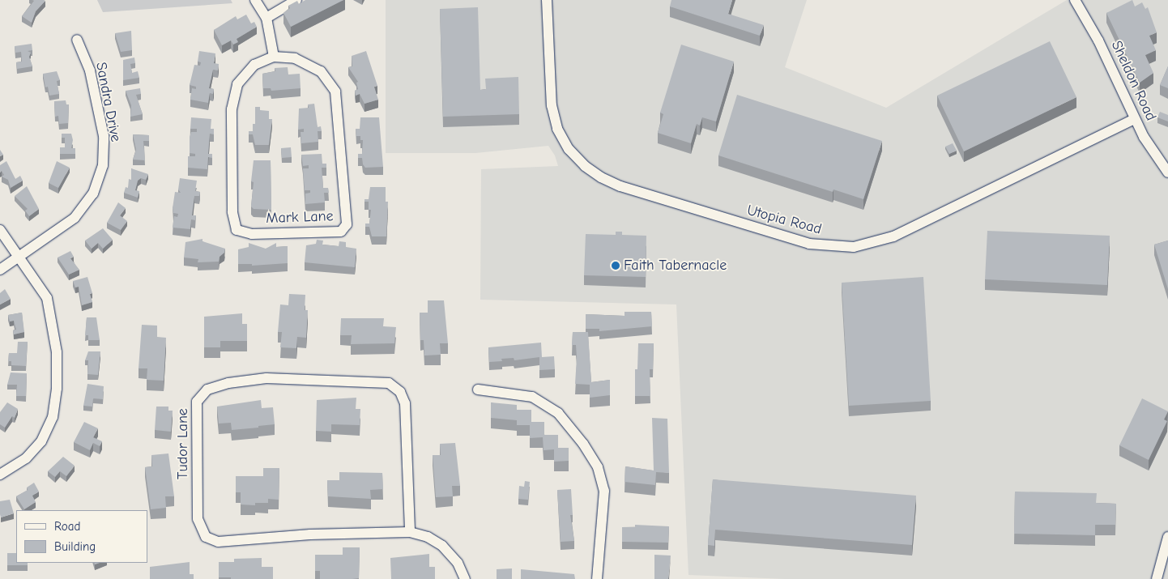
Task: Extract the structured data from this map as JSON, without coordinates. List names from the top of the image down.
{
  "streets": {
    "street": [
      "Sheldon Road",
      "Sandra Drive",
      "Mark Lane",
      "Utopia Road",
      "Tudor Lane"
    ]
  },
  "crossings": [
    ["Sheldon Road", "Utopia Road"]
  ],
  "places": ["Faith Tabernacle"],
  "legend": ["Road", "Building"]
}
